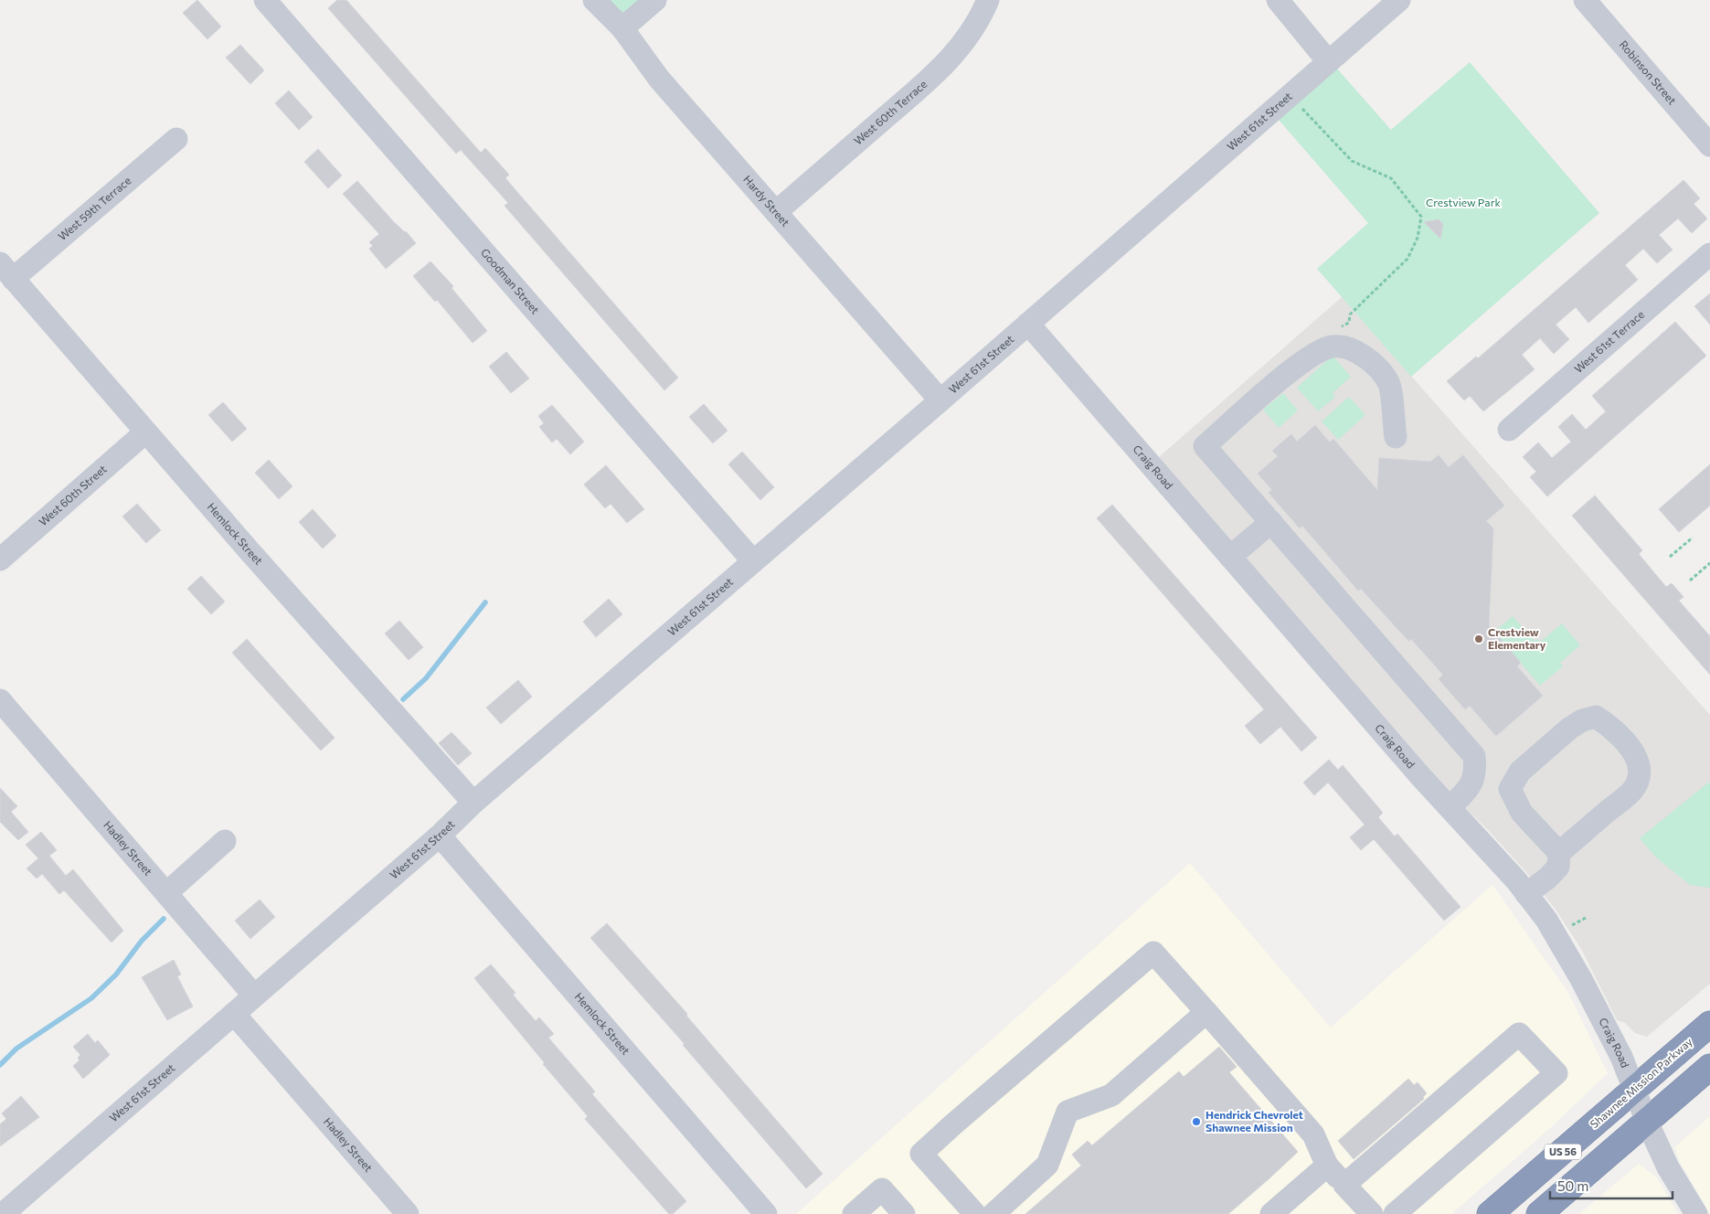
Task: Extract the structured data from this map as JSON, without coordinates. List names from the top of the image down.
{
  "streets": {
    "highway": ["Shawnee Mission Parkway", "US 56"],
    "street": [
      "Robinson Street",
      "West 60th Terrace",
      "West 61st Street",
      "Hardy Street",
      "West 59th Terrace",
      "Goodman Street",
      "West 61st Terrace",
      "Craig Road",
      "West 60th Street",
      "Hemlock Street",
      "Hadley Street"
    ]
  },
  "crossings": [
    ["West 60th Terrace", "Hardy Street"],
    ["West 61st Street", "Hardy Street"],
    ["West 61st Street", "Goodman Street"],
    ["West 61st Street", "Craig Road"],
    ["West 61st Street", "Hemlock Street"],
    ["West 61st Street", "Hadley Street"],
    ["West 59th Terrace", "Hemlock Street"],
    ["Craig Road", "Shawnee Mission Parkway"],
    ["Craig Road", "US 56"],
    ["West 60th Street", "Hemlock Street"]
  ],
  "parks": ["Crestview Park"],
  "places": ["Crestview Elementary", "Hendrick Chevrolet Shawnee Mission"],
  "scale_bar": "50 m"
}
